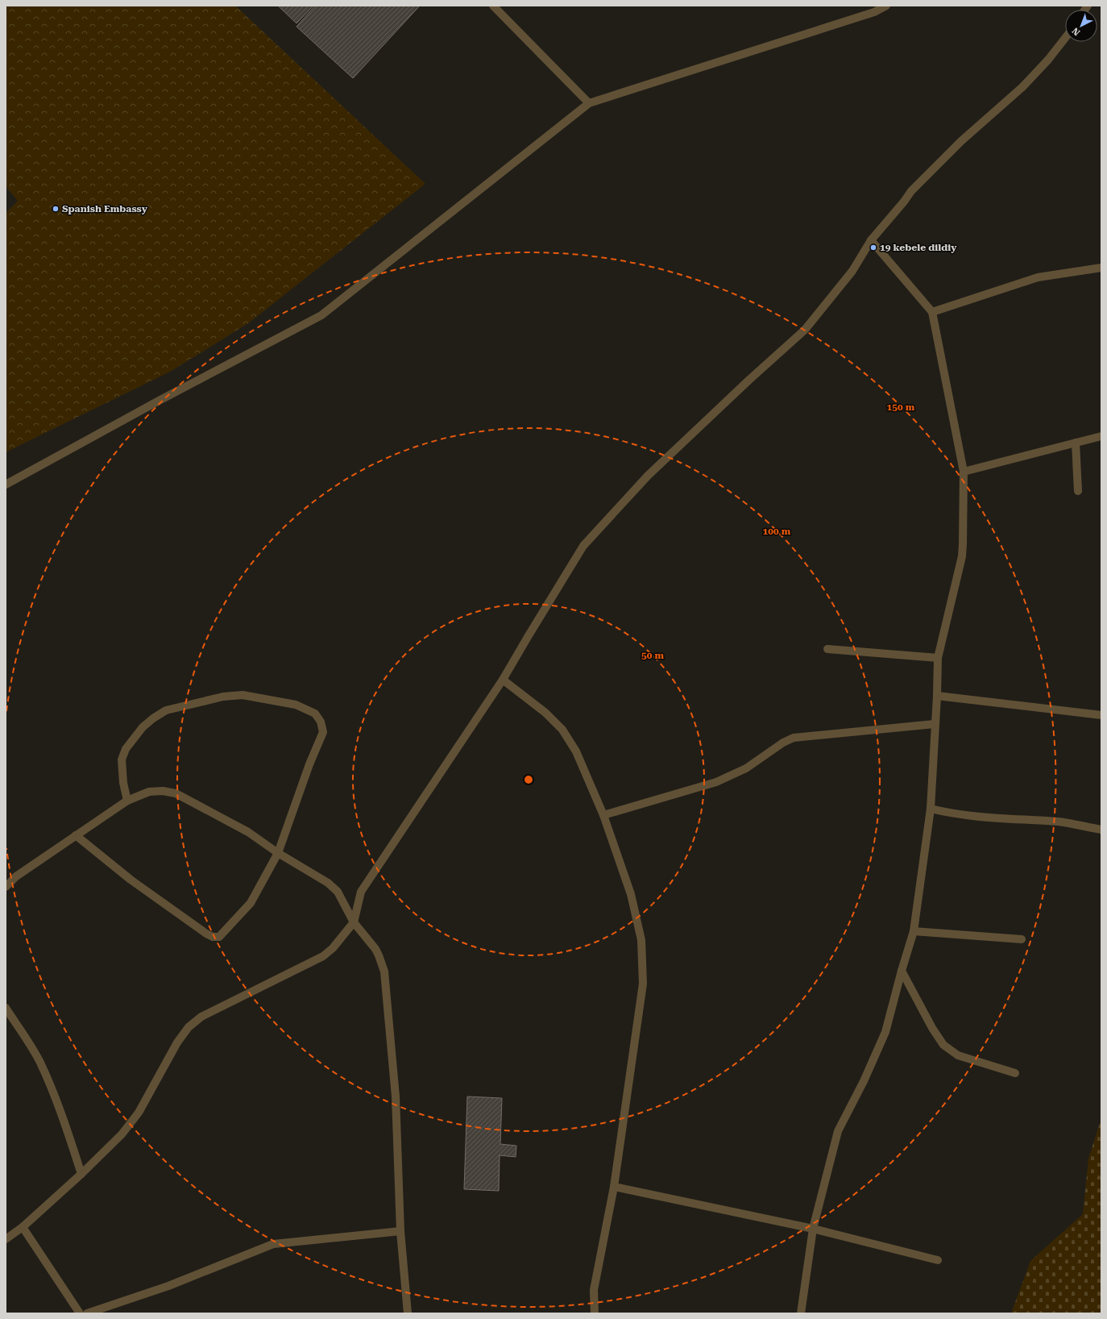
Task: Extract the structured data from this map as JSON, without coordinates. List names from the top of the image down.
{
  "places": ["Spanish Embassy", "19 kebele dildiy"],
  "north": "bottom left",
  "rings": ["150 m", "100 m", "50 m"]
}
